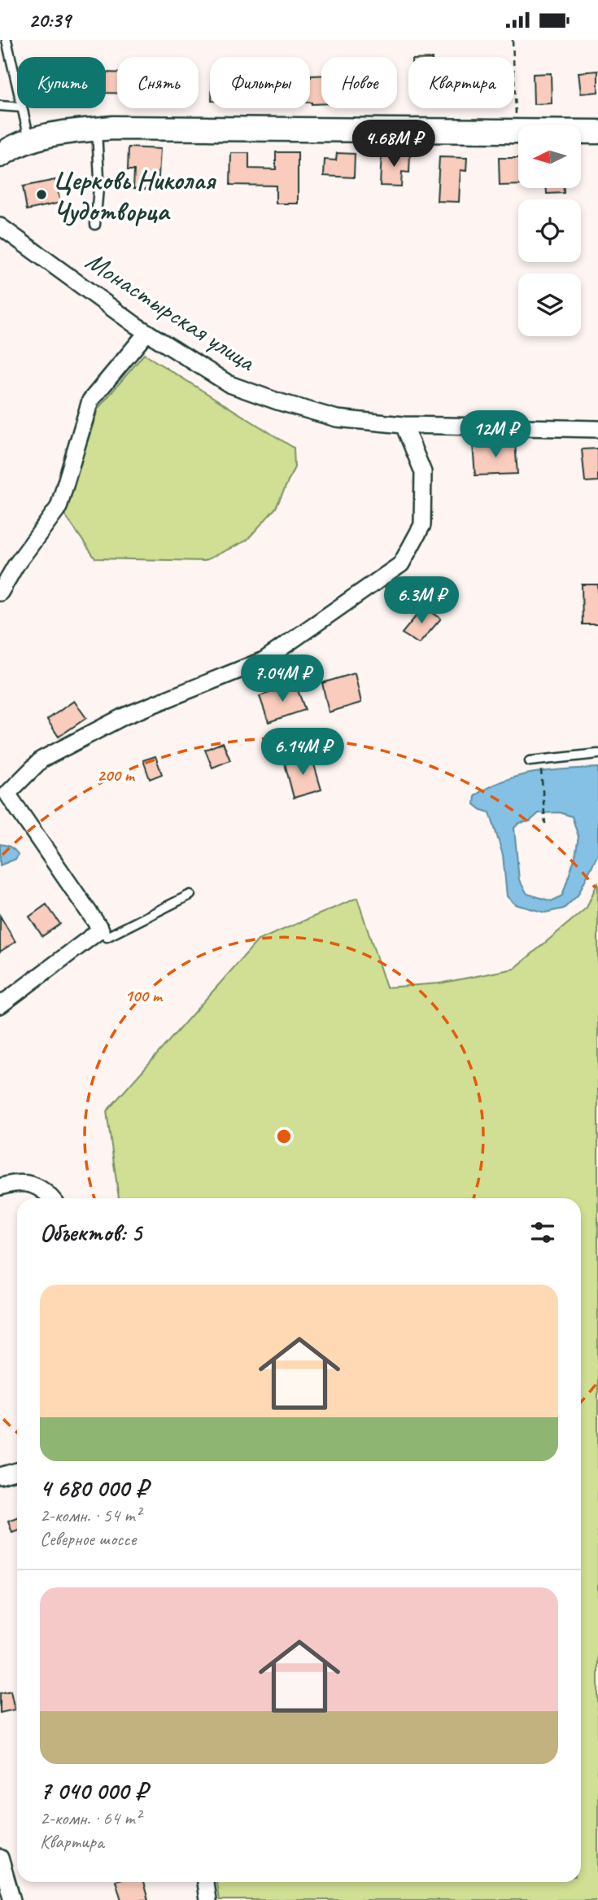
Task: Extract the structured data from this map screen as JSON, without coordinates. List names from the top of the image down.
{
  "streets": {
    "street": ["Монастырская улица"]
  },
  "places": ["Церковь Николая Чудотворца"],
  "north": "left",
  "page": {
    "status": "20:39",
    "chip": [
      "Купить",
      "Снять",
      "Фильтры",
      "Новое",
      "Квартира"
    ],
    "price": [
      "4.68M ₽",
      "12M ₽",
      "6.3M ₽",
      "7.04M ₽",
      "6.14M ₽"
    ],
    "heading": "Объектов: 5",
    "list": [
      {
        "name": "4 680 000 ₽",
        "note": "2-комн. · 54 m² · Северное шоссе"
      },
      {
        "name": "7 040 000 ₽",
        "note": "2-комн. · 64 m² · Квартира"
      }
    ]
  },
  "rings": ["200 m", "100 m"]
}
